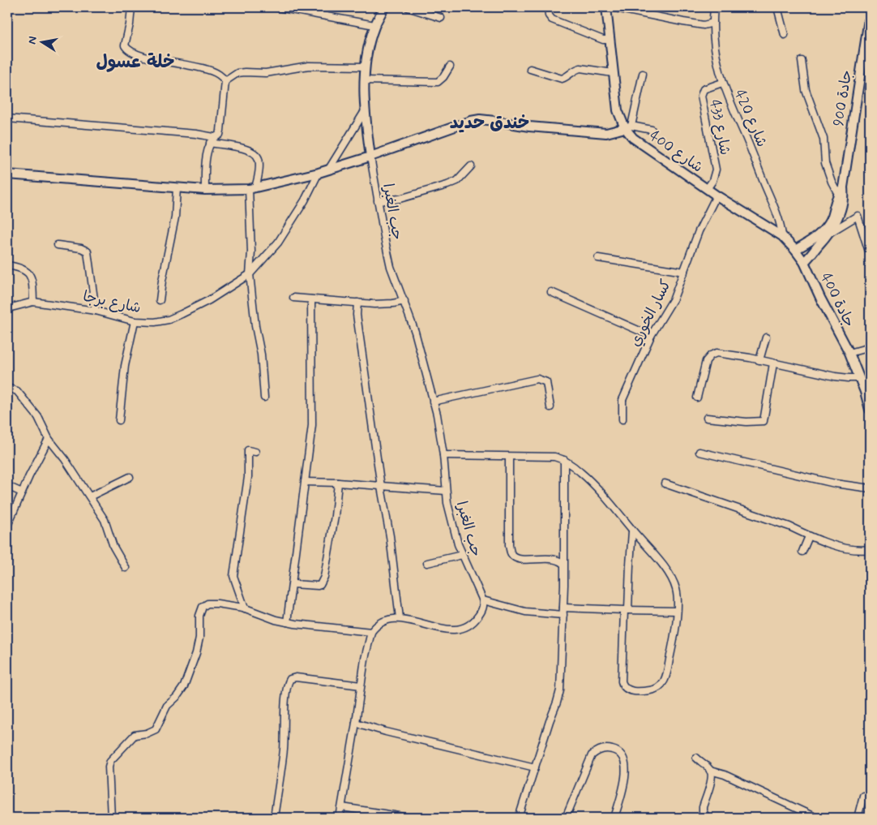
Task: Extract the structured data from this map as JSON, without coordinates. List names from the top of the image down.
{
  "streets": {
    "main road": ["جادة 900", "شارع 400", "جادة 400"],
    "street": [
      "شارع 420",
      "شارع 433",
      "جب الغبرا",
      "شارع برجا",
      "كسار الخوري"
    ]
  },
  "crossings": [
    ["جادة 900", "شارع 400"],
    ["جادة 900", "جادة 400"],
    ["شارع 420", "شارع 433"],
    ["شارع 420", "شارع 400"],
    ["شارع 433", "شارع 400"],
    ["شارع 400", "جادة 400"],
    ["شارع 400", "كسار الخوري"]
  ],
  "districts": ["خلة عسول", "خندق حديد"],
  "north": "left"
}
